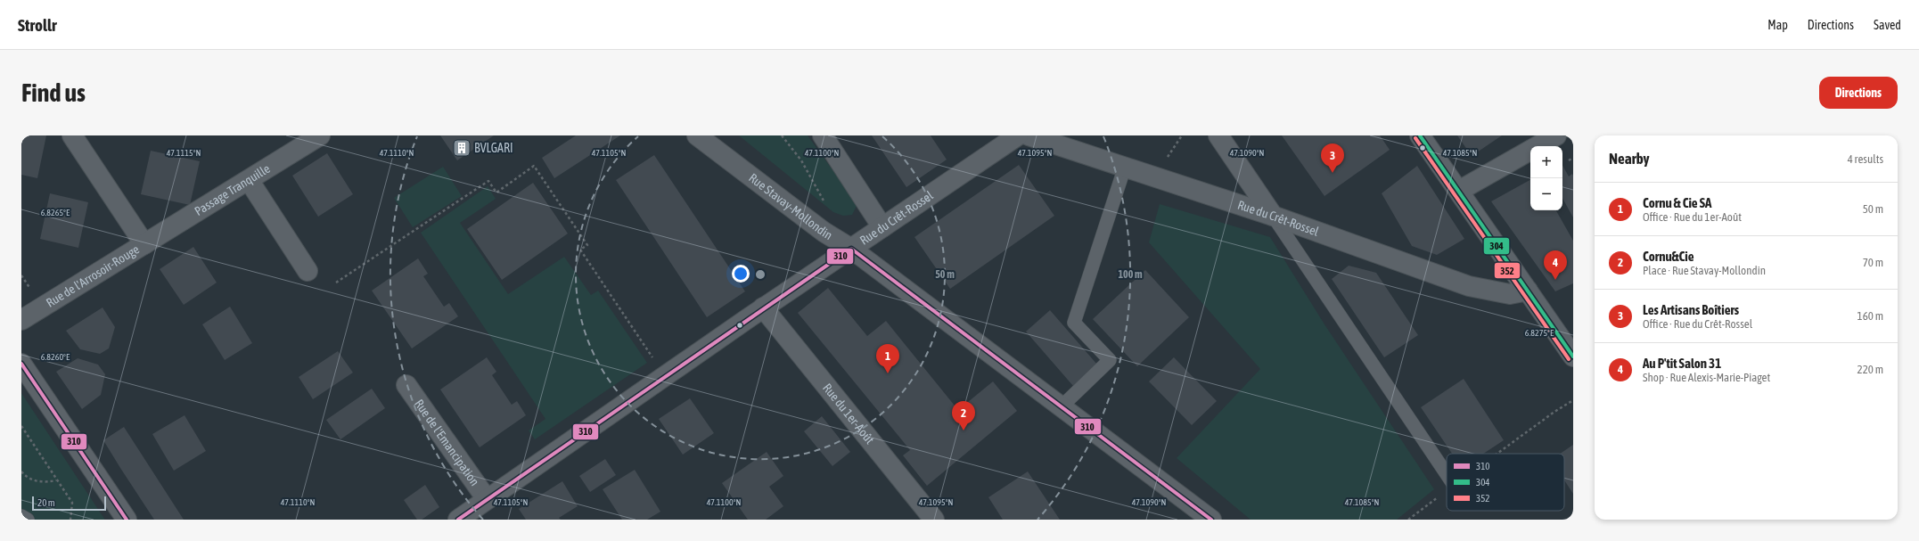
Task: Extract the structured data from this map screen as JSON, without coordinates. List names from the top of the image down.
{
  "streets": {
    "street": [
      "Passage Tranquille",
      "Rue Stavay-Mollondin",
      "Rue du Crêt-Rossel",
      "Rue de l'Arrosoir-Rouge",
      "Rue du 1er-Août",
      "Rue de l'Emancipation"
    ]
  },
  "crossings": [
    ["Passage Tranquille", "Rue de l'Arrosoir-Rouge"],
    ["Rue Stavay-Mollondin", "Rue du Crêt-Rossel"],
    ["Rue du Crêt-Rossel", "Rue du 1er-Août"],
    ["Rue du Crêt-Rossel", "Rue de l'Emancipation"]
  ],
  "places": {
    "building": ["BVLGARI"]
  },
  "lines": ["transit line 304", "transit line 352", "transit line 310"],
  "legend": ["310", "304", "352"],
  "scale_bar": "20 m",
  "page": {
    "header": "Strollr",
    "nav": ["Map", "Directions", "Saved"],
    "buttons": "Directions",
    "title": "Find us",
    "heading": ["Nearby", "4 results"],
    "pins": [
      "3",
      "4",
      "1",
      "2"
    ],
    "map_buttons": ["+", "−"],
    "list": [
      {
        "mark": "1",
        "name": "Cornu & Cie SA",
        "note": "Office · Rue du 1er-Août",
        "value": "50 m"
      },
      {
        "mark": "2",
        "name": "Cornu&Cie",
        "note": "Place · Rue Stavay-Mollondin",
        "value": "70 m"
      },
      {
        "mark": "3",
        "name": "Les Artisans Boîtiers",
        "note": "Office · Rue du Crêt-Rossel",
        "value": "160 m"
      },
      {
        "mark": "4",
        "name": "Au P'tit Salon 31",
        "note": "Shop · Rue Alexis-Marie-Piaget",
        "value": "220 m"
      }
    ],
    "scale": "20 m"
  },
  "coordinates": [
    "47.1115°N",
    "47.1110°N",
    "47.1105°N",
    "47.1100°N",
    "47.1095°N",
    "47.1090°N",
    "47.1085°N",
    "6.8265°E",
    "6.8275°E",
    "6.8260°E"
  ],
  "rings": ["50 m", "100 m"]
}
